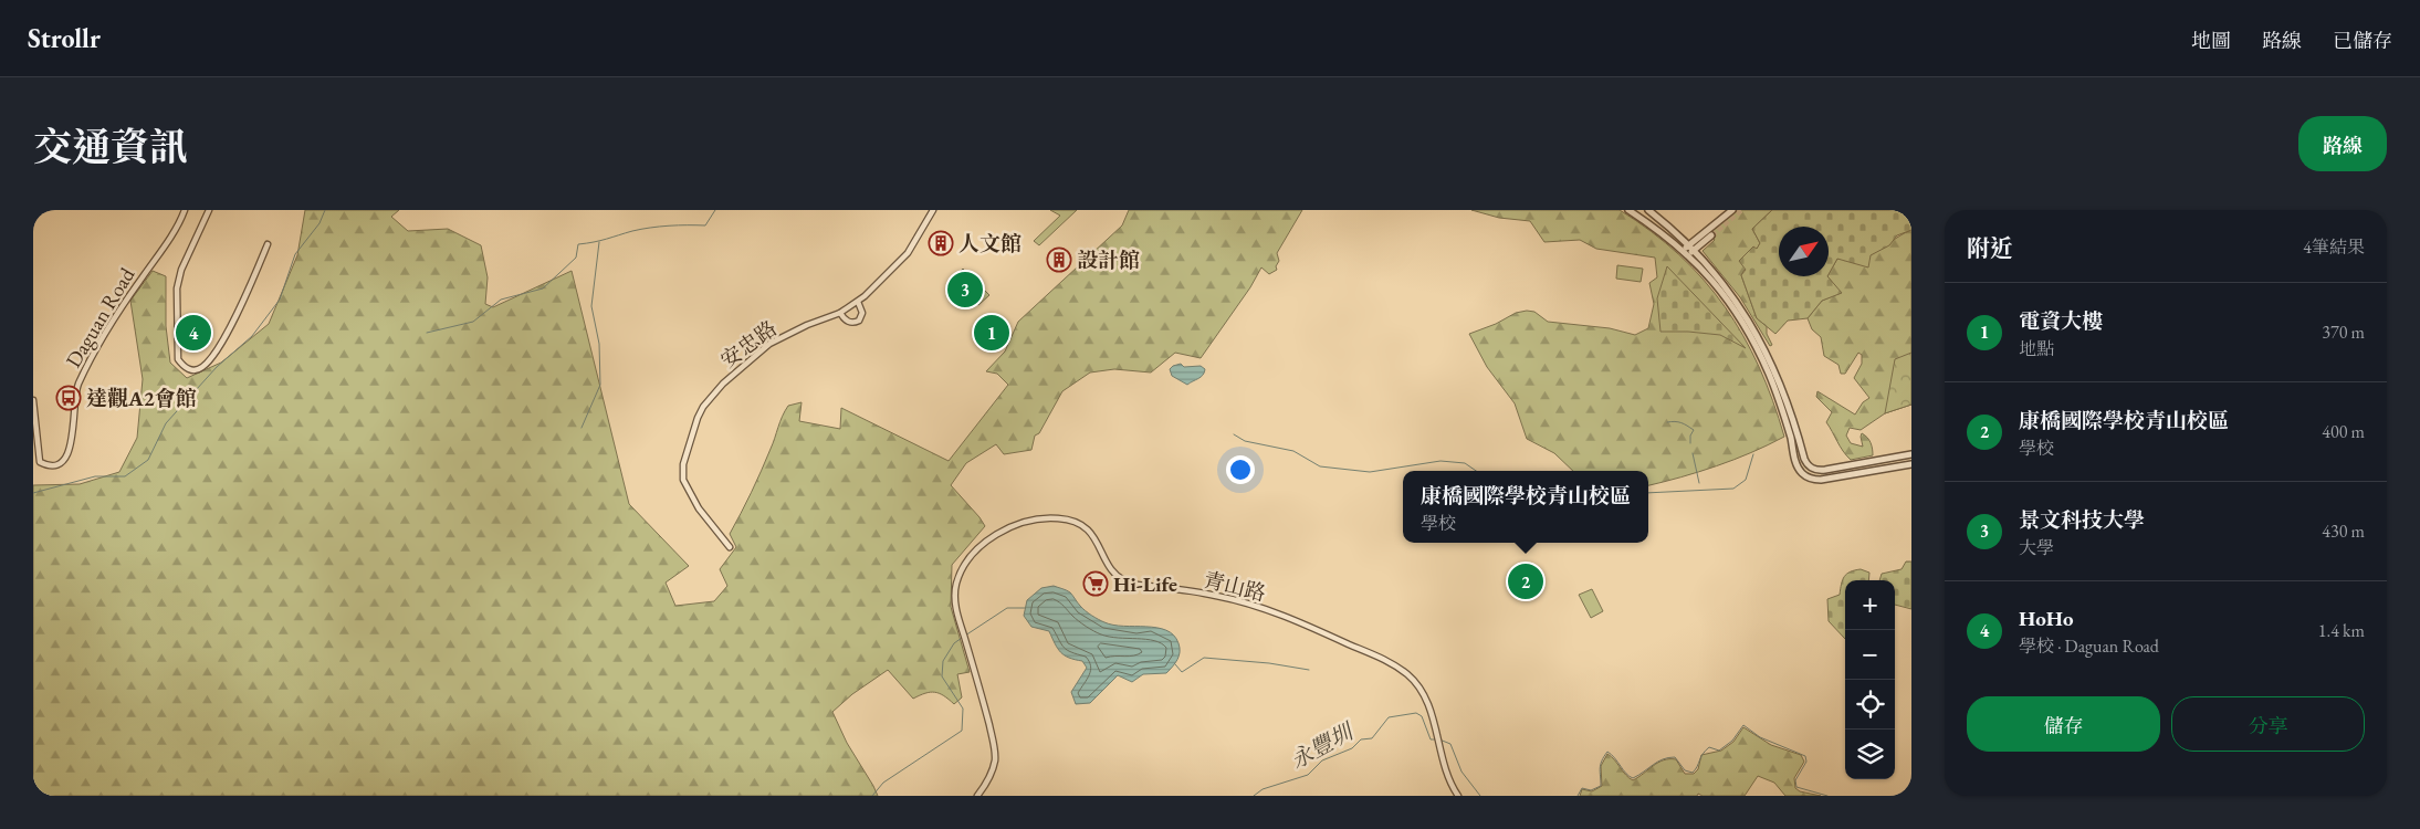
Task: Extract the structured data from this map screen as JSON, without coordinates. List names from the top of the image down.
{
  "streets": {
    "street": ["Daguan Road", "安忠路", "青山路"]
  },
  "water": ["永豐圳"],
  "places": {
    "building": ["人文館", "設計館"],
    "bus stop": ["達觀A2會館"],
    "supermarket": ["Hi-Life"]
  },
  "north": "top right",
  "page": {
    "header": "Strollr",
    "nav": ["地圖", "路線", "已儲存"],
    "title": "交通資訊",
    "buttons": [
      "路線",
      ["儲存", "分享"]
    ],
    "heading": ["附近", "4筆結果"],
    "pins": [
      "3",
      "1",
      "4",
      "2"
    ],
    "list": [
      {
        "mark": "1",
        "name": "電資大樓",
        "note": "地點",
        "value": "370 m"
      },
      {
        "mark": "2",
        "name": "康橋國際學校青山校區",
        "note": "學校",
        "value": "400 m"
      },
      {
        "mark": "3",
        "name": "景文科技大學",
        "note": "大學",
        "value": "430 m"
      },
      {
        "mark": "4",
        "name": "HoHo",
        "note": "學校 · Daguan Road",
        "value": "1.4 km"
      }
    ],
    "popup": ["康橋國際學校青山校區", "學校"],
    "map_buttons": ["+", "−"]
  }
}
